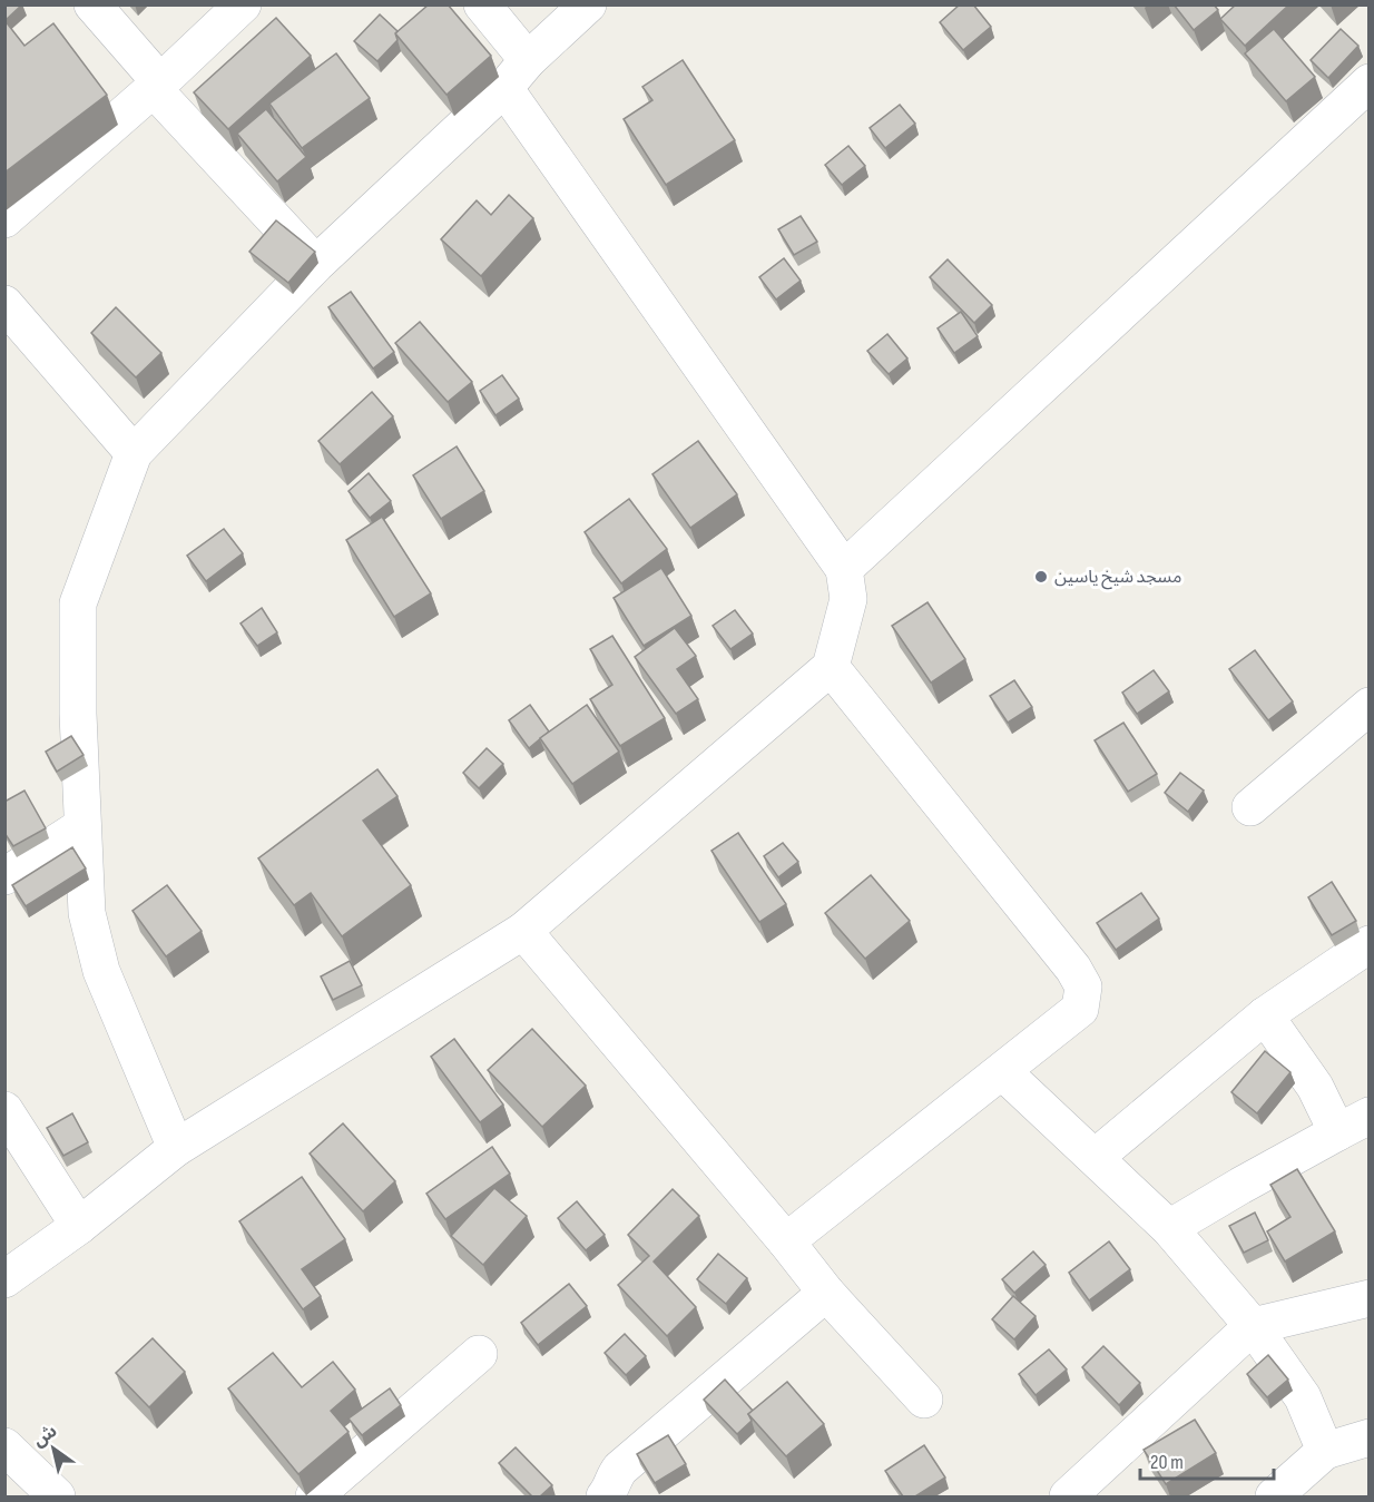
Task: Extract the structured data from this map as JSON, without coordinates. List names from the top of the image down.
{
  "places": ["مسجد شيخ ياسين"],
  "scale_bar": "20 m",
  "north": "top left"
}
